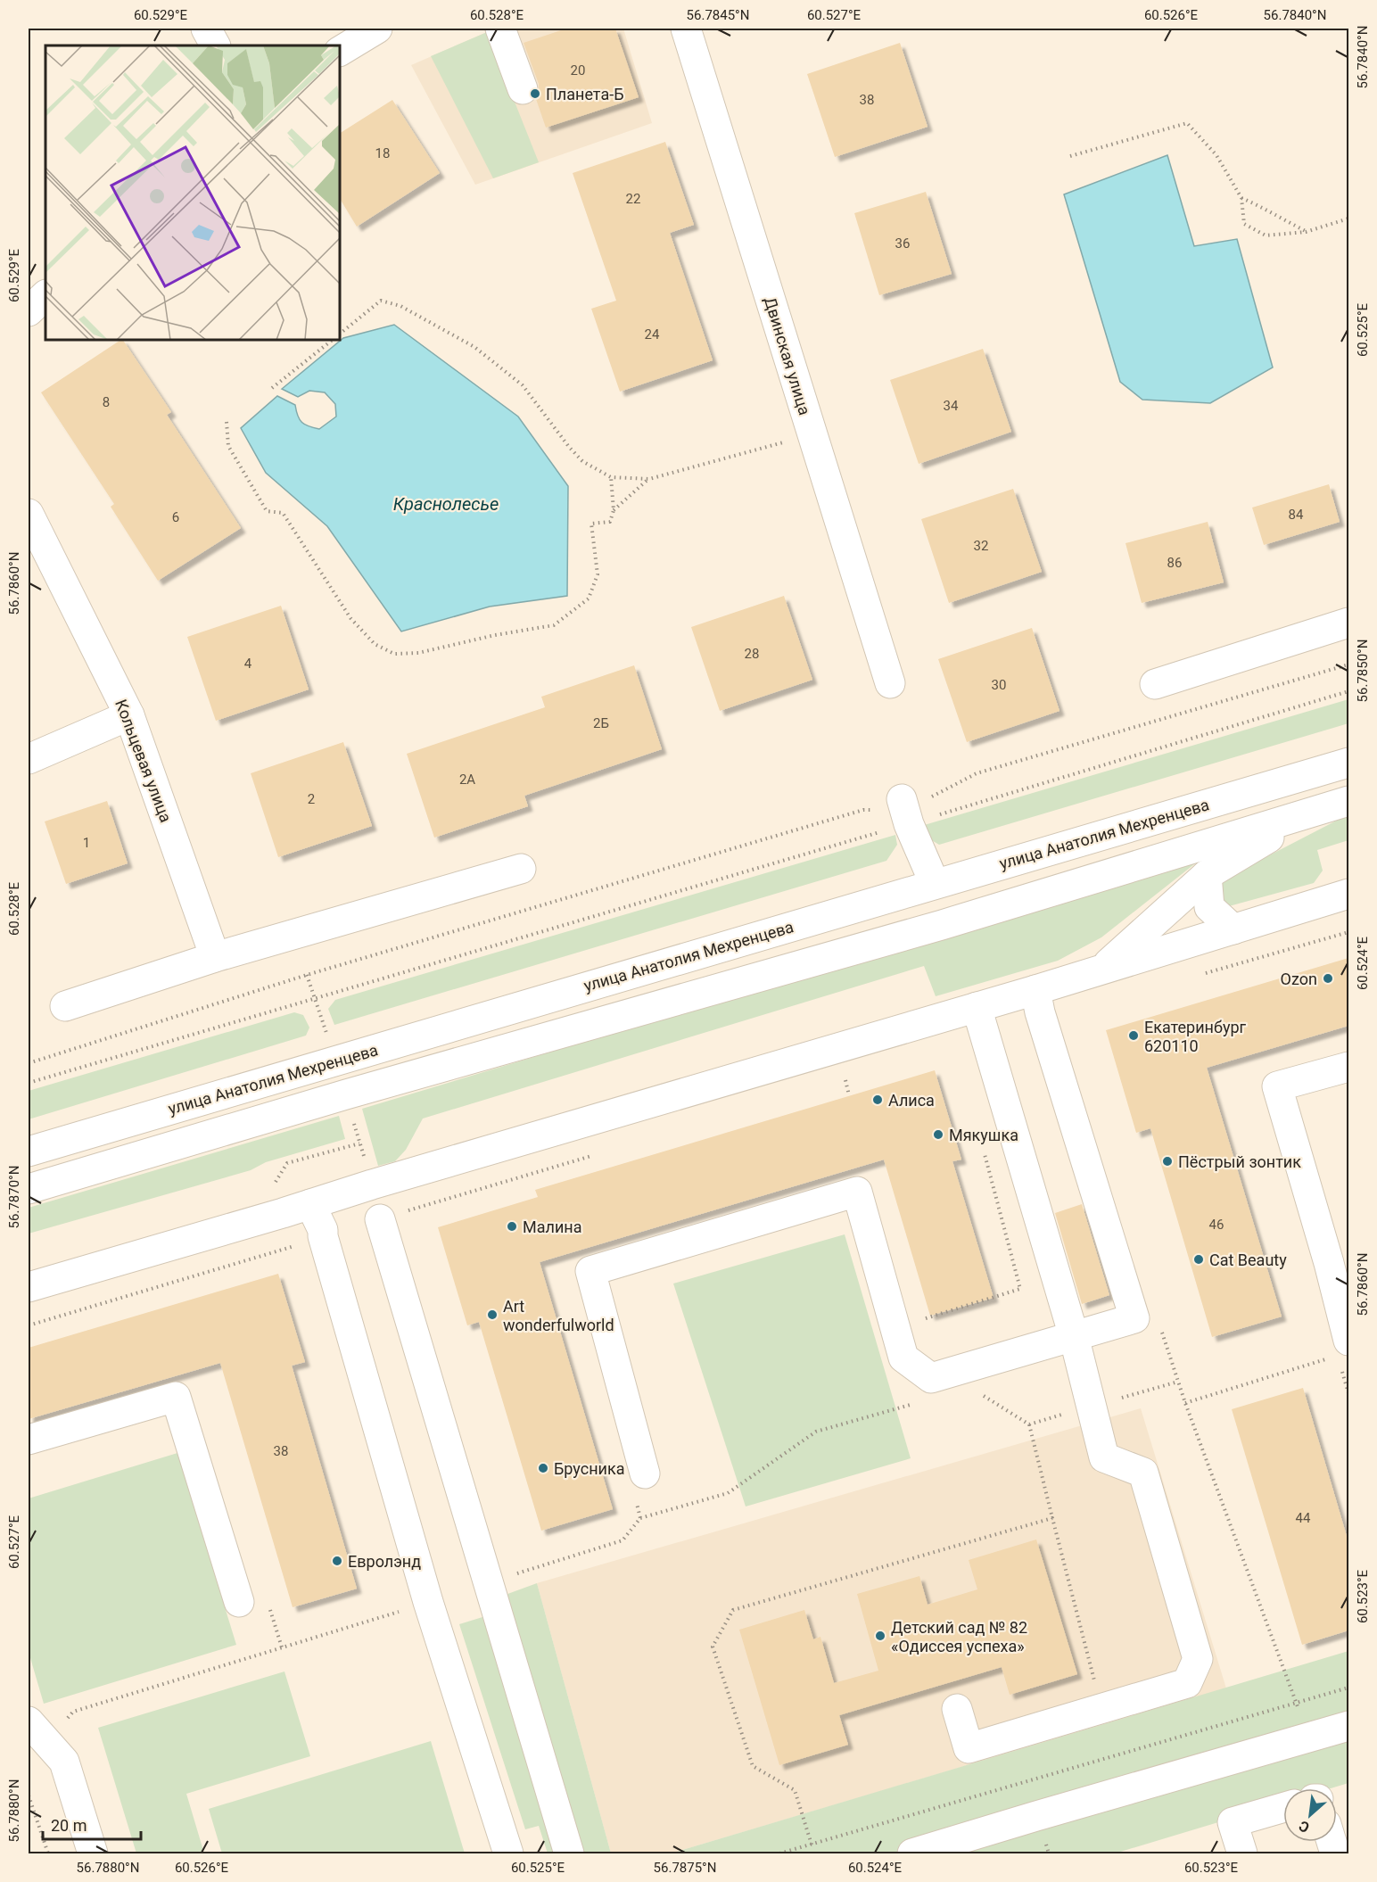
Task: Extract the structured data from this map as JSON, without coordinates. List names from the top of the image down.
{
  "streets": {
    "street": ["Двинская улица", "Кольцевая улица", "улица Анатолия Мехренцева"]
  },
  "water": ["Краснолесье"],
  "places": [
    "Планета-Б",
    "Ozon",
    "Екатеринбург 620110",
    "Алиса",
    "Мякушка",
    "Пёстрый зонтик",
    "Малина",
    "Cat Beauty",
    "Art wonderfulworld",
    "Брусника",
    "Евролэнд",
    "Детский сад № 82 «Одиссея успеха»"
  ],
  "house_numbers": [
    "20",
    "38",
    "18",
    "22",
    "36",
    "24",
    "8",
    "34",
    "84",
    "6",
    "32",
    "86",
    "28",
    "4",
    "30",
    "2Б",
    "2А",
    "2",
    "1",
    "46",
    "38",
    "44"
  ],
  "scale_bar": "20 m",
  "north": "bottom left",
  "coordinates": [
    "60.529°E",
    "60.528°E",
    "56.7845°N",
    "60.527°E",
    "60.526°E",
    "56.7840°N",
    "60.525°E",
    "56.7860°N",
    "56.7850°N",
    "60.524°E",
    "56.7870°N",
    "60.523°E",
    "56.7880°N",
    "56.7875°N"
  ]
}
